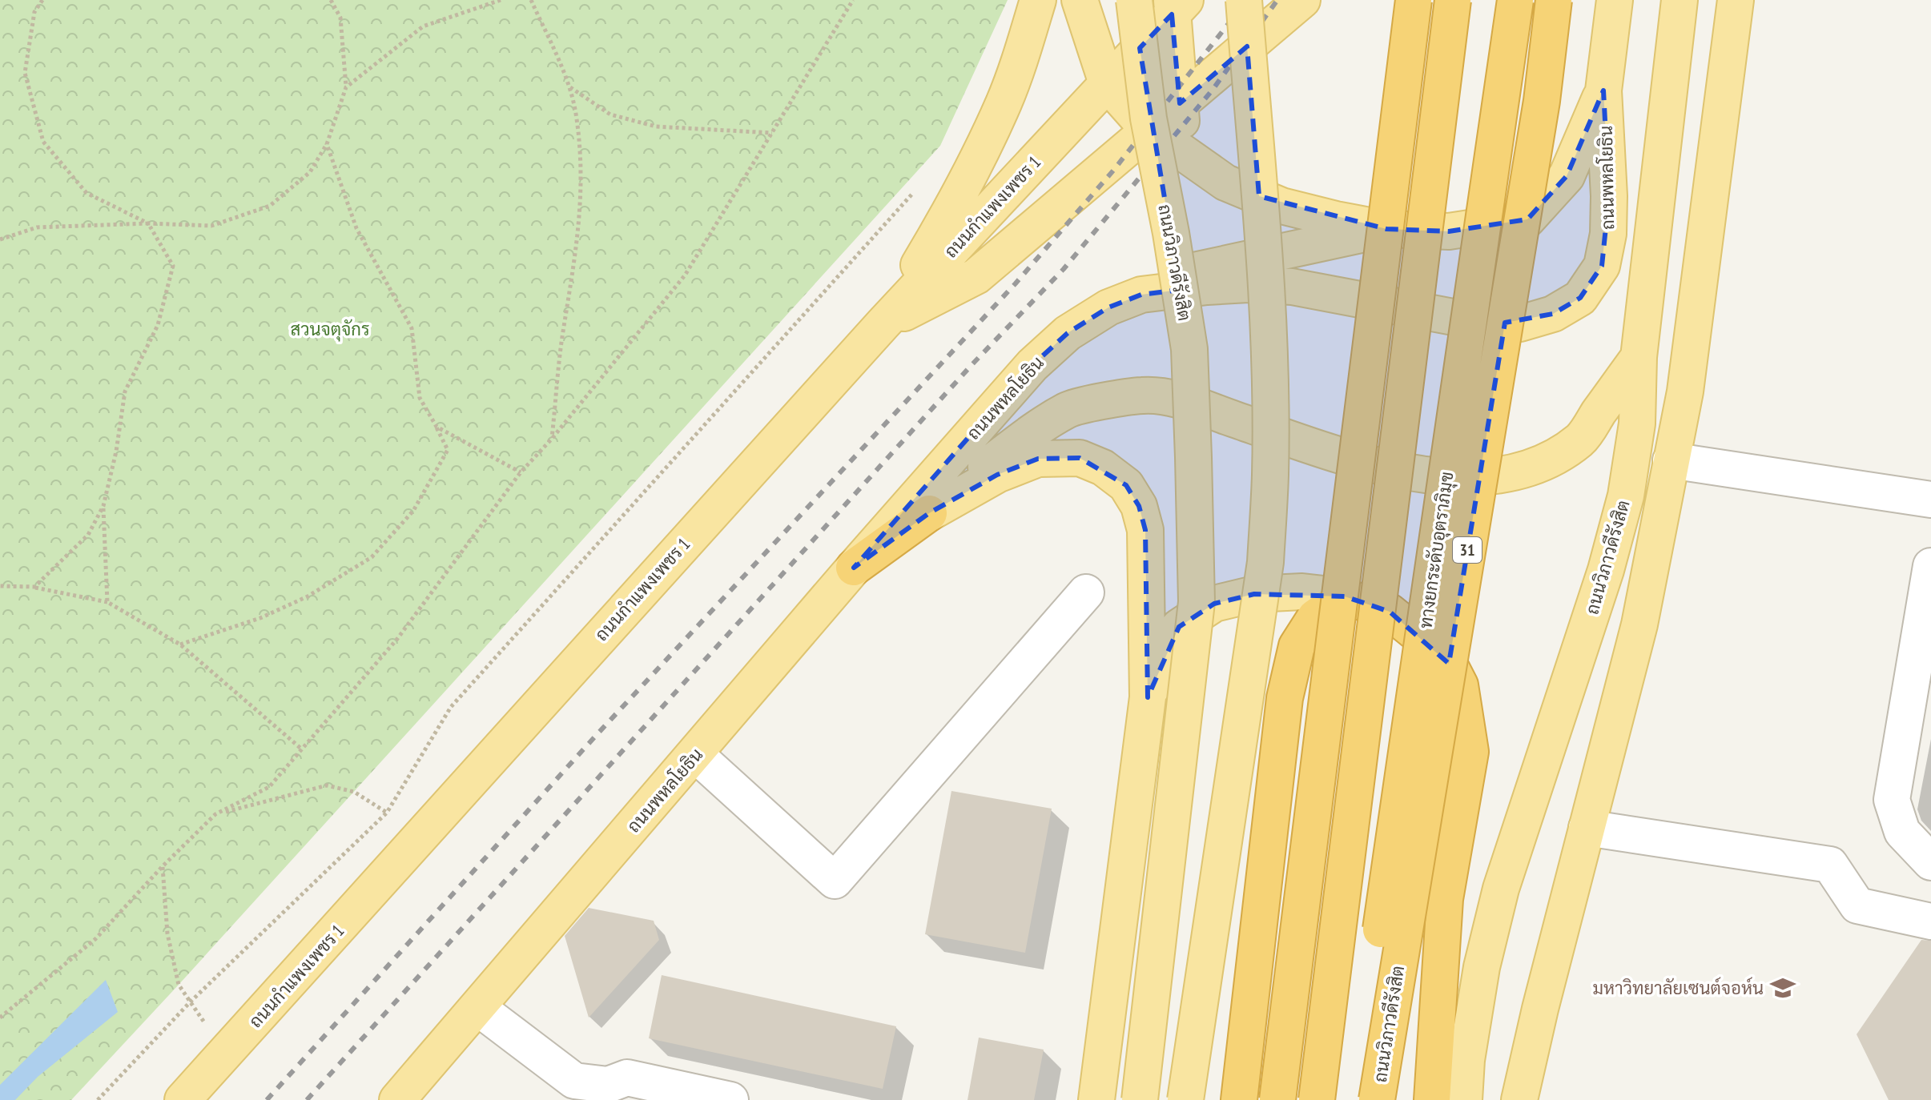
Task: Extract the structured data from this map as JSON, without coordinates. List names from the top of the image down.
{
  "streets": {
    "highway": ["ถนนวิภาวดีรังสิต", "ทางยกระดับอุตราภิมุข", "31"],
    "main road": ["ถนนพหลโยธิน", "ถนนกำแพงเพชร 1"]
  },
  "parks": ["สวนจตุจักร"],
  "places": {
    "school or university": ["มหาวิทยาลัยเซนต์จอห์น"]
  }
}
